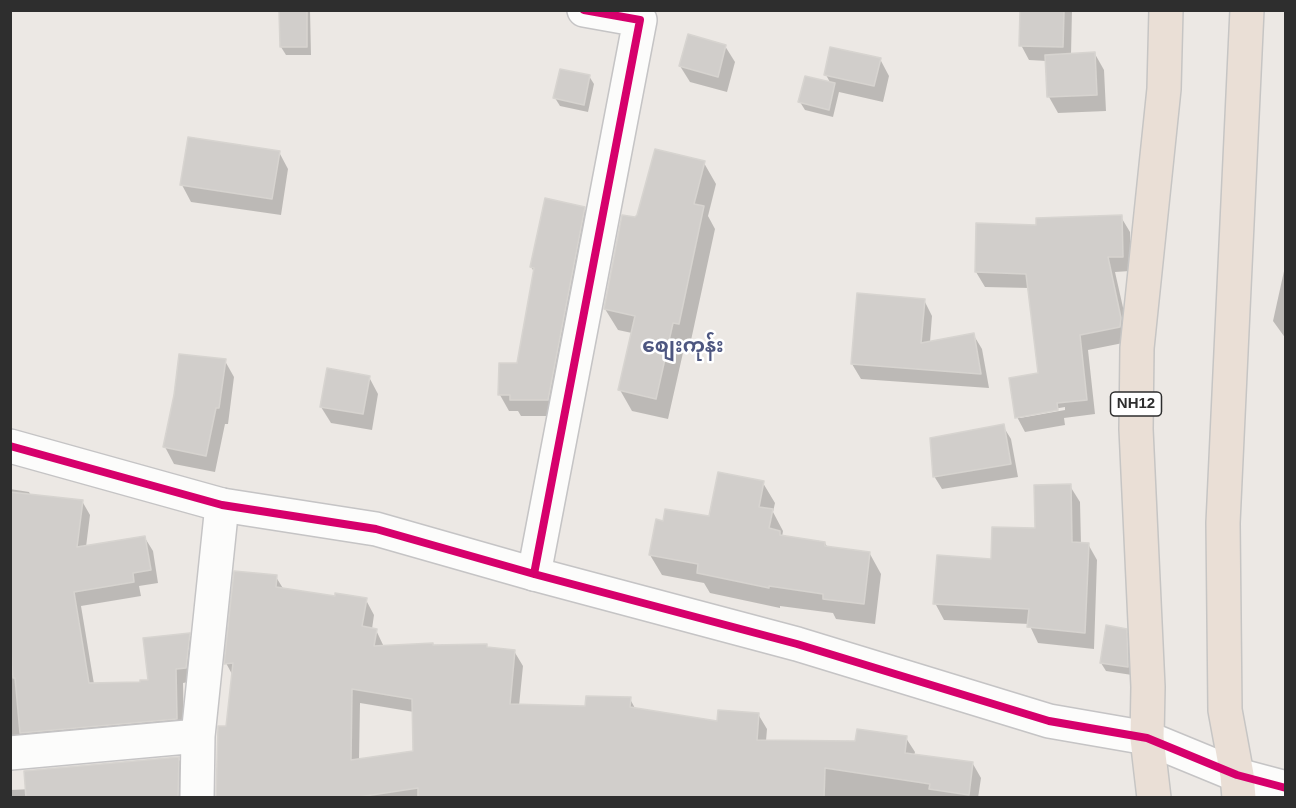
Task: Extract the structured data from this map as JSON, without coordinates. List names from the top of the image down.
{
  "streets": {
    "highway": ["NH12"]
  },
  "districts": ["စျေးကုန်း"]
}
